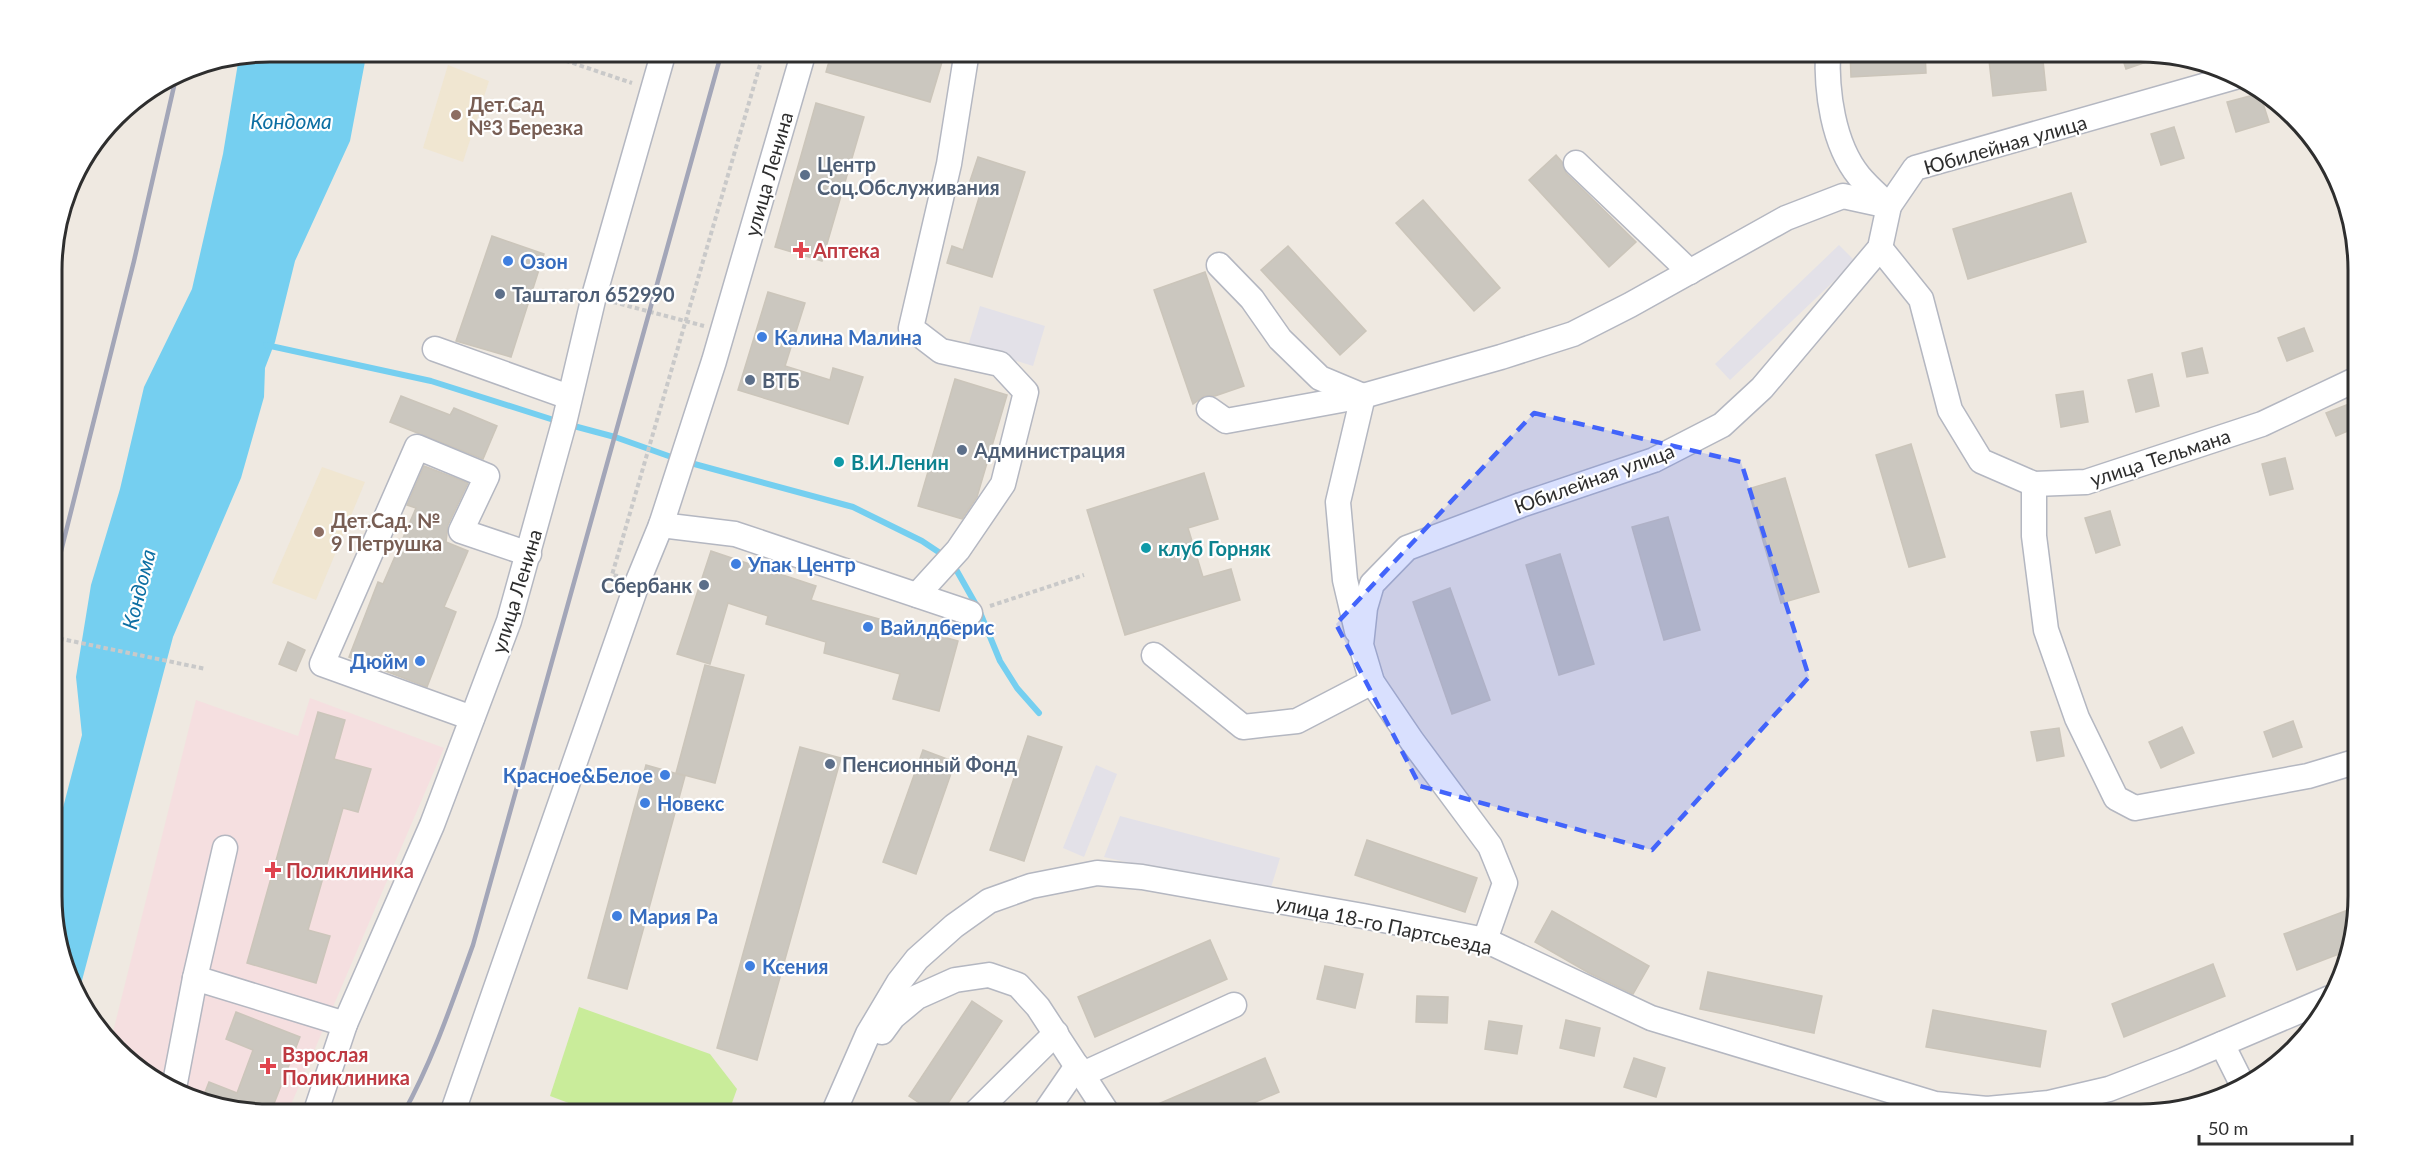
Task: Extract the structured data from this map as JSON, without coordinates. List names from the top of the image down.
{
  "streets": {
    "street": [
      "Юбилейная улица",
      "улица Ленина",
      "улица Тельмана",
      "улица 18-го Партсьезда"
    ]
  },
  "crossings": [
    ["Юбилейная улица", "улица Тельмана"],
    ["Юбилейная улица", "улица 18-го Партсьезда"]
  ],
  "water": ["Кондома"],
  "places": {
    "other": [
      "Дет.Сад №3 Березка",
      "Центр Соц.Обслуживания",
      "Озон",
      "Таштагол 652990",
      "Калина Малина",
      "ВТБ",
      "Администрация",
      "В.И.Ленин",
      "Дет.Сад. № 9 Петрушка",
      "клуб Горняк",
      "Упак Центр",
      "Сбербанк",
      "Вайлдберис",
      "Дюйм",
      "Пенсионный Фонд",
      "Красное&Белое",
      "Новекс",
      "Мария Ра",
      "Ксения"
    ],
    "health": ["Аптека", "Поликлиника", "Взрослая Поликлиника"]
  },
  "scale_bar": "50 m"
}
